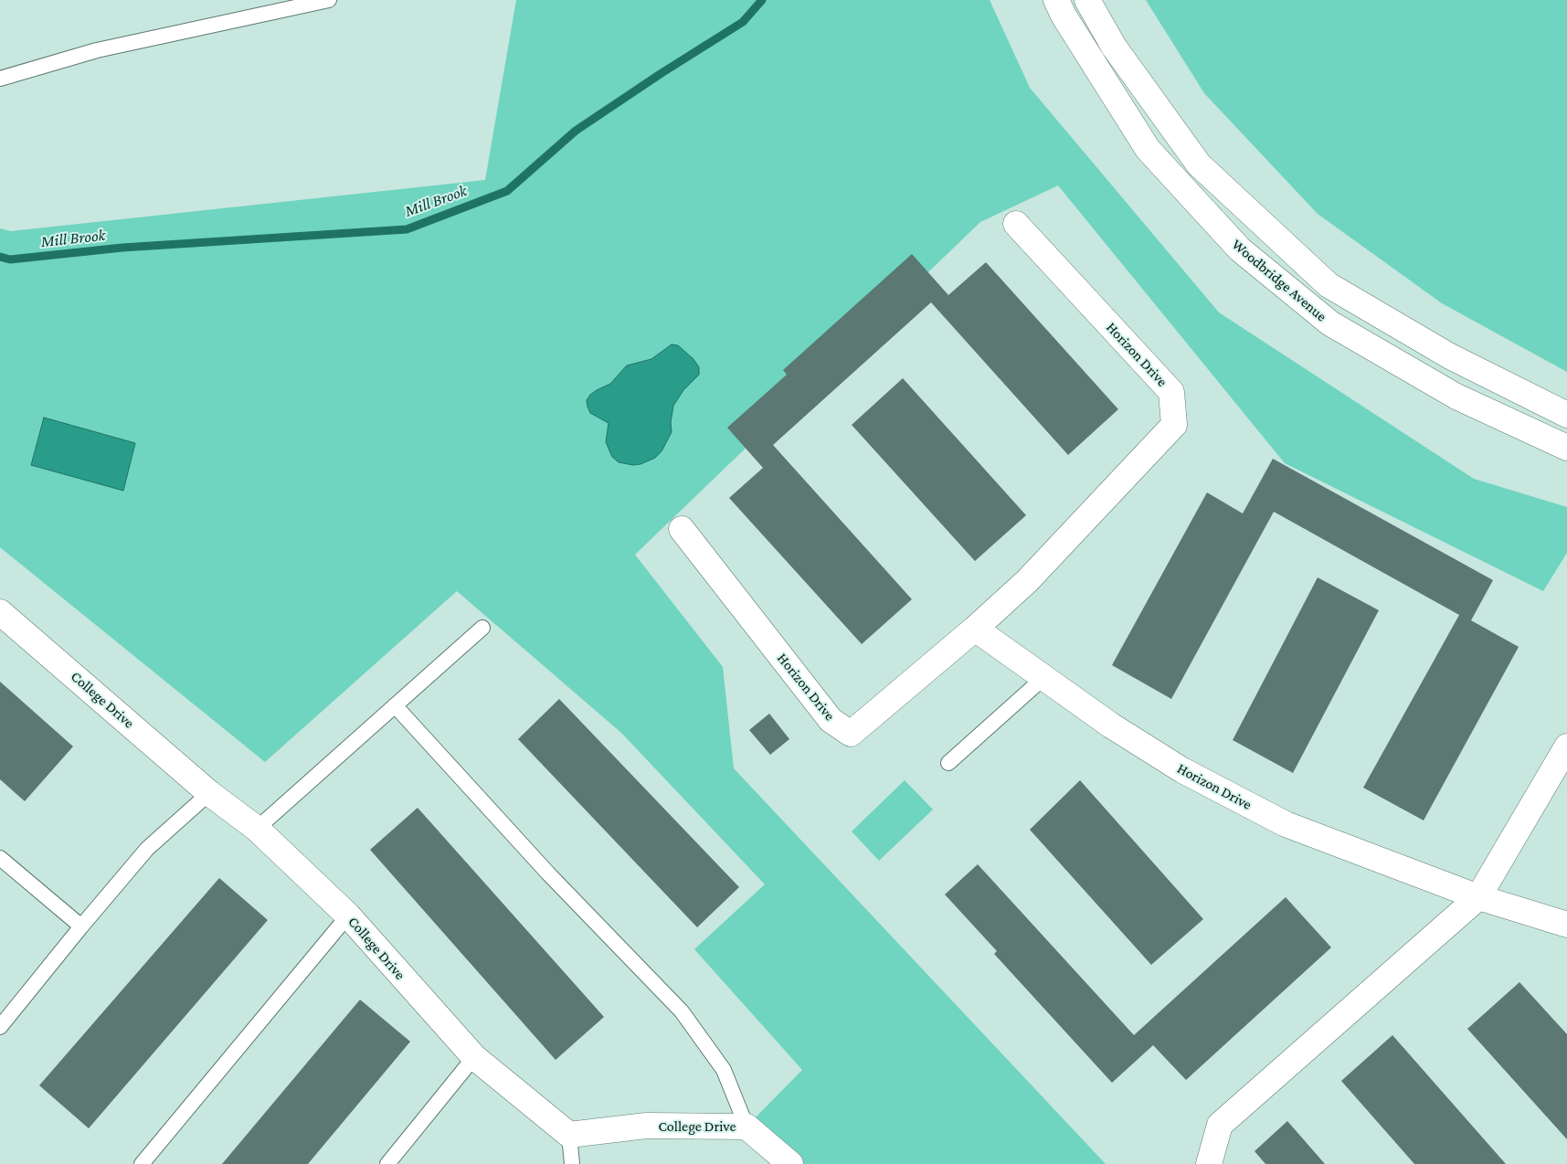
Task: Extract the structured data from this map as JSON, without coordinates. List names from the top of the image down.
{
  "streets": {
    "street": ["Woodbridge Avenue", "Horizon Drive", "College Drive"]
  },
  "water": ["Mill Brook"]
}
